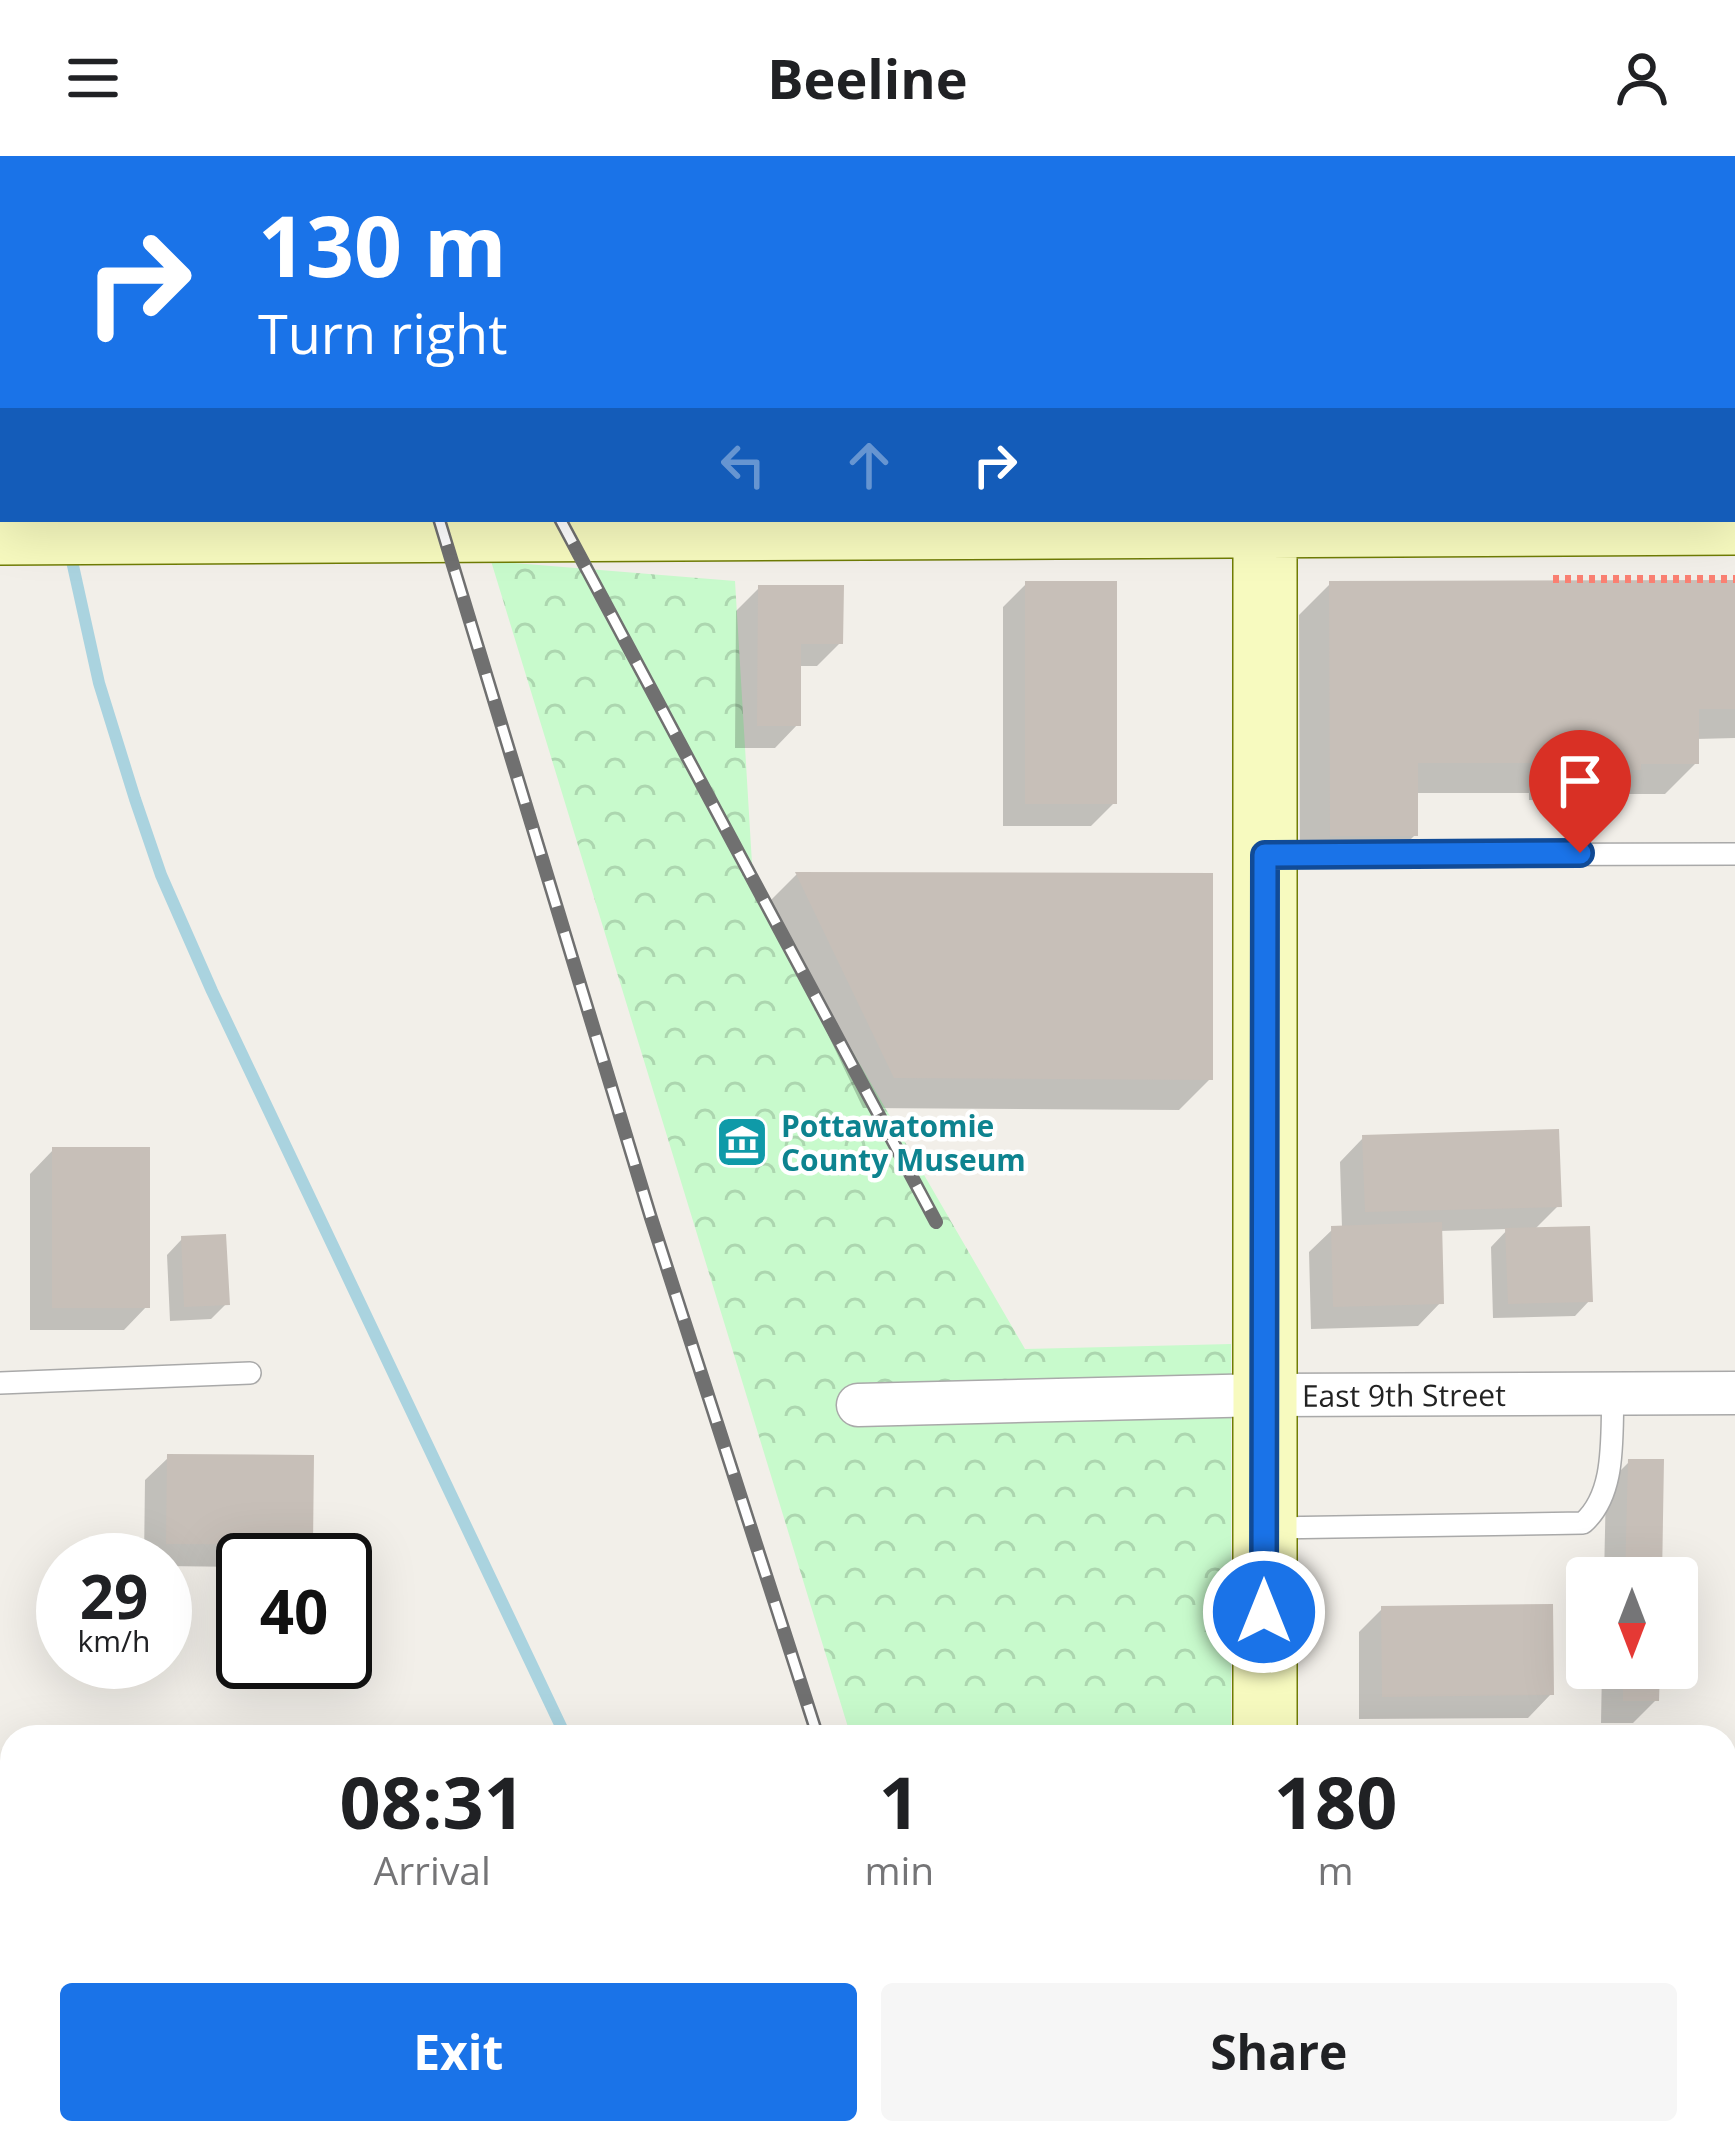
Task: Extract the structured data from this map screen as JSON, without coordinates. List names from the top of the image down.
{
  "streets": {
    "street": ["East 9th Street"]
  },
  "places": {
    "museum": ["Pottawatomie County Museum"]
  },
  "north": "bottom",
  "page": {
    "header": "Beeline",
    "turn": ["130 m", "Turn right"],
    "speed": "29 km/h",
    "limit": "40",
    "eta": [
      "08:31",
      "Arrival",
      "1",
      "min",
      "180",
      "m"
    ],
    "buttons": ["Exit", "Share"]
  }
}
